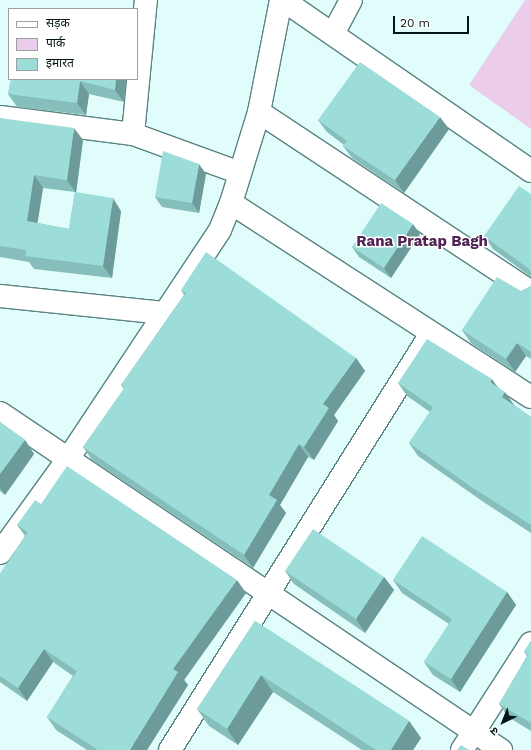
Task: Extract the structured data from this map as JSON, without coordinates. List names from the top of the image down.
{
  "districts": ["Rana Pratap Bagh"],
  "legend": ["सड़क", "पार्क", "इमारत"],
  "scale_bar": "20 m",
  "north": "bottom left"
}
